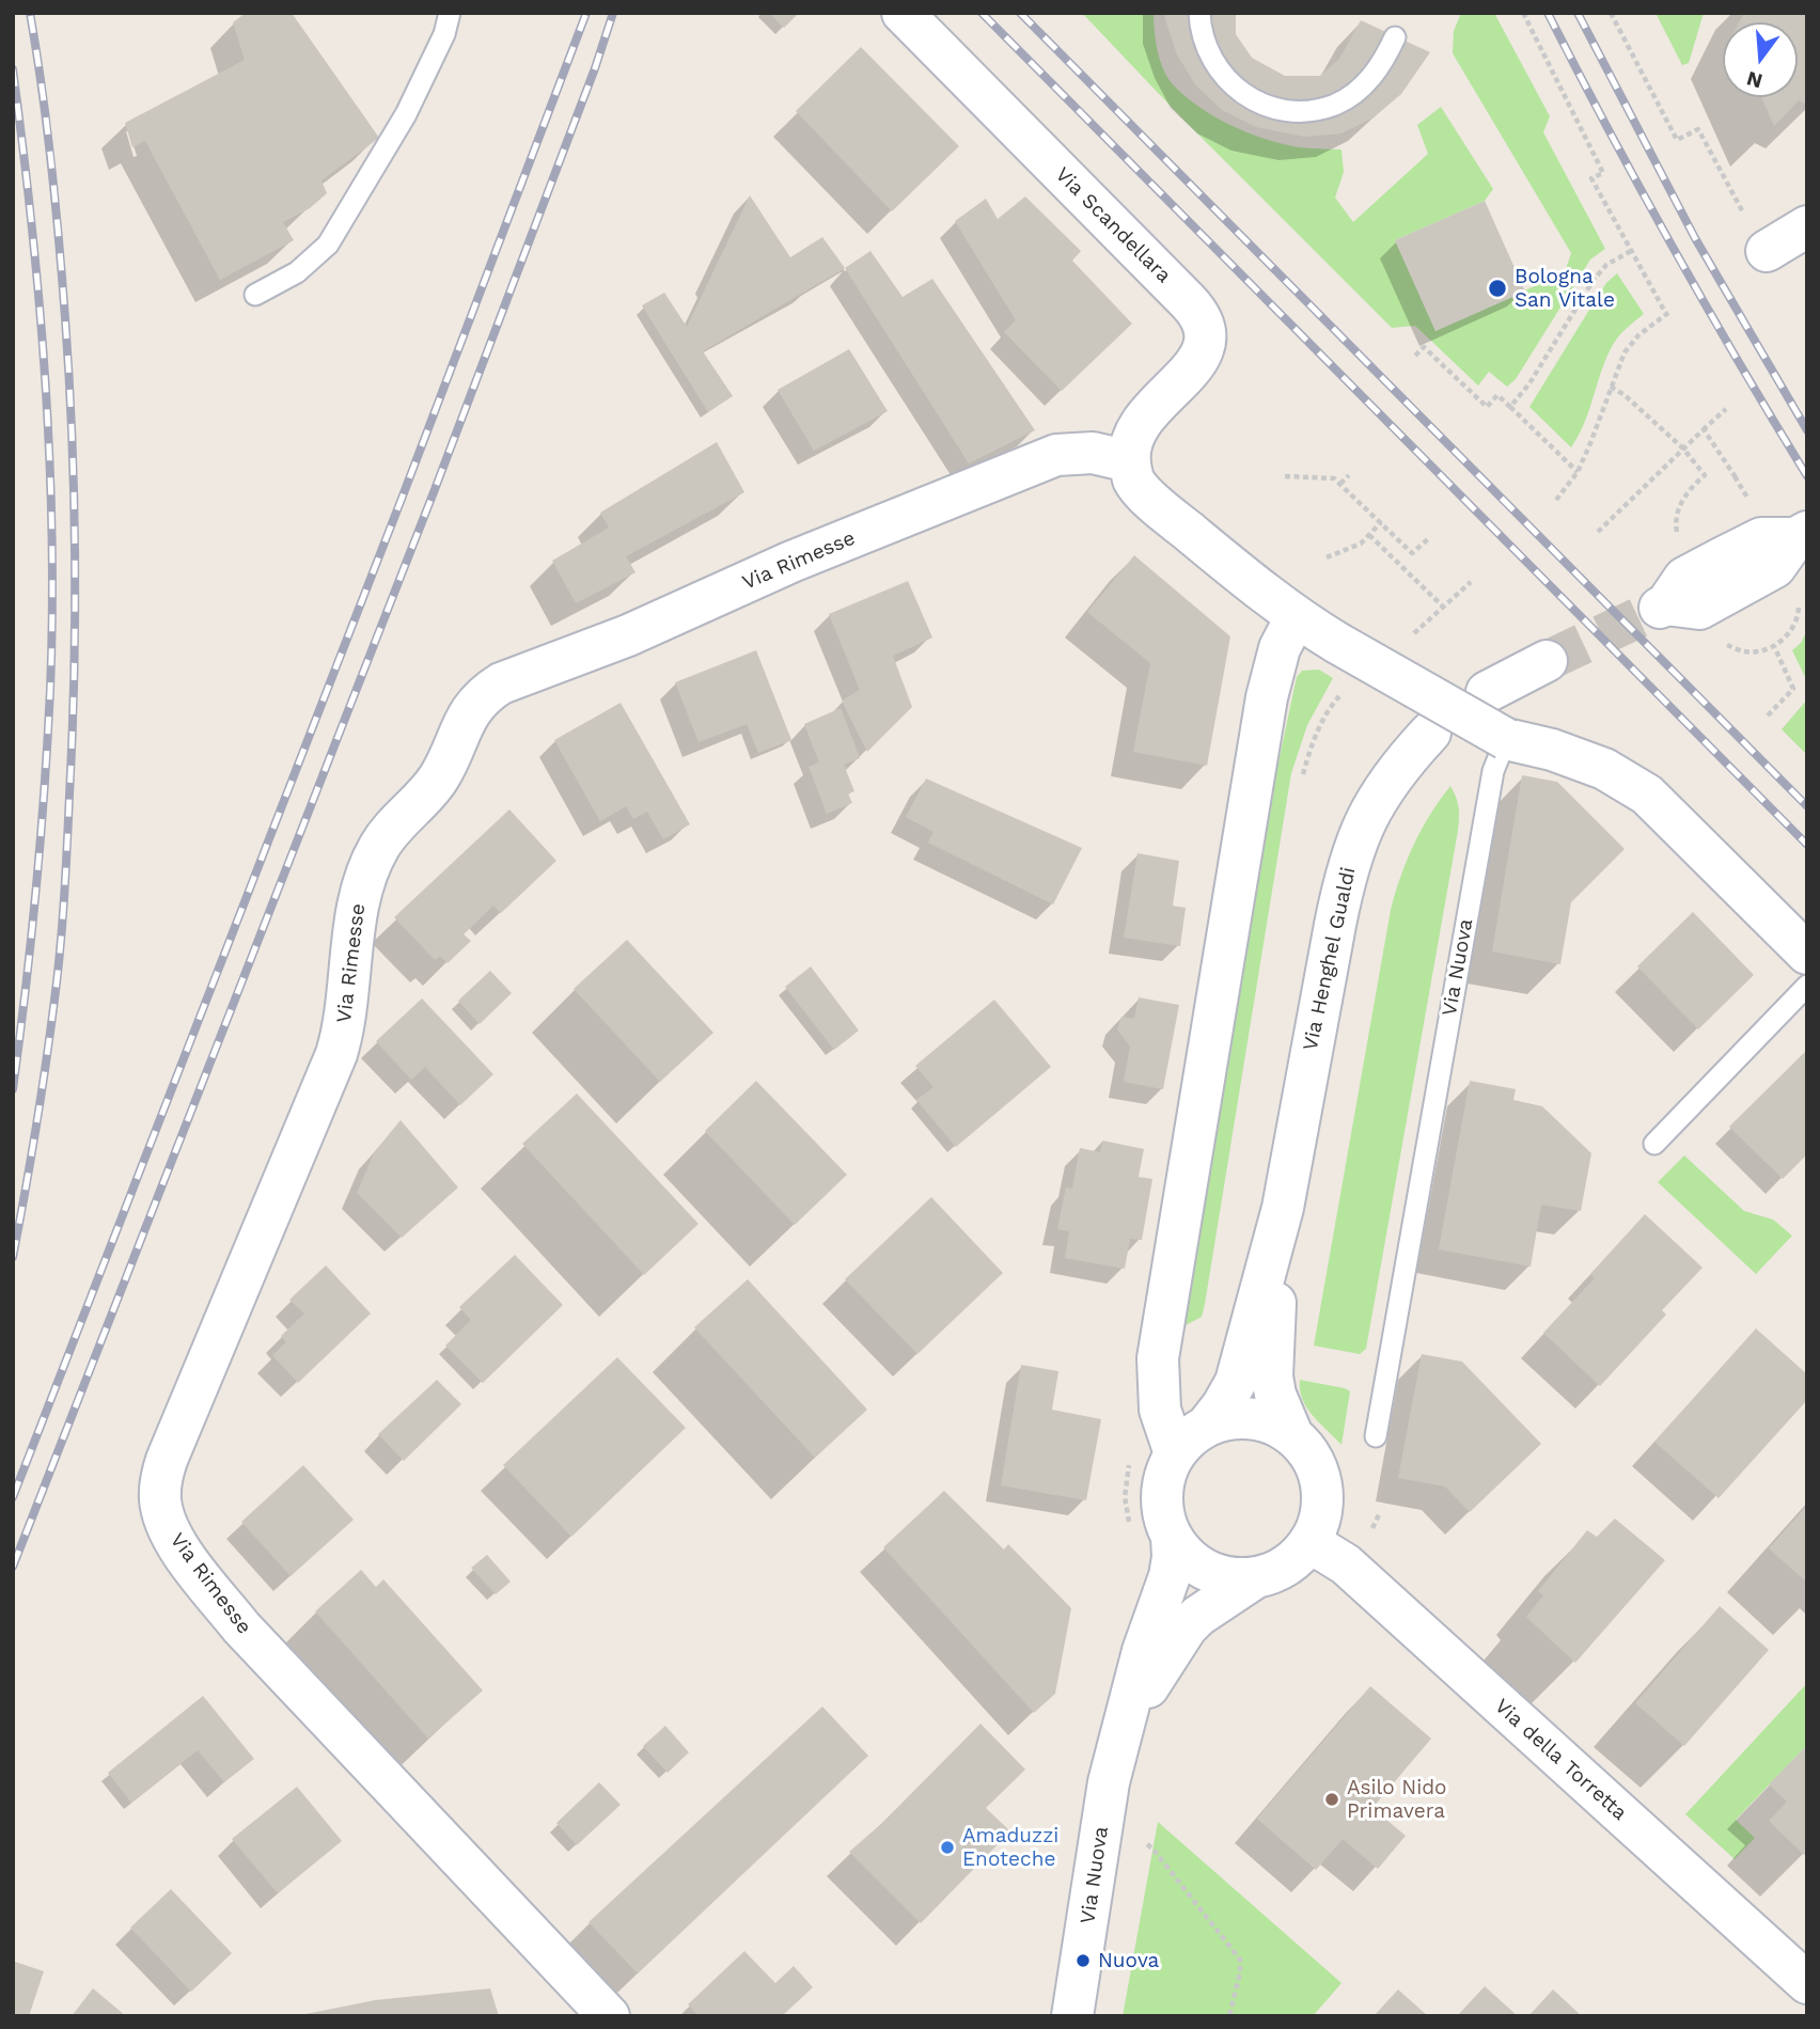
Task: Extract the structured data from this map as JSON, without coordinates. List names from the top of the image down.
{
  "streets": {
    "street": [
      "Via Scandellara",
      "Via Rimesse",
      "Via Henghel Gualdi",
      "Via Nuova",
      "Via della Torretta"
    ]
  },
  "crossings": [
    ["Via Scandellara", "Via Rimesse"],
    ["Via Henghel Gualdi", "Via Nuova"],
    ["Via Henghel Gualdi", "Via della Torretta"],
    ["Via Nuova", "Via della Torretta"]
  ],
  "places": [
    "Bologna San Vitale",
    "Asilo Nido Primavera",
    "Amaduzzi Enoteche",
    "Nuova"
  ],
  "north": "bottom"
}
